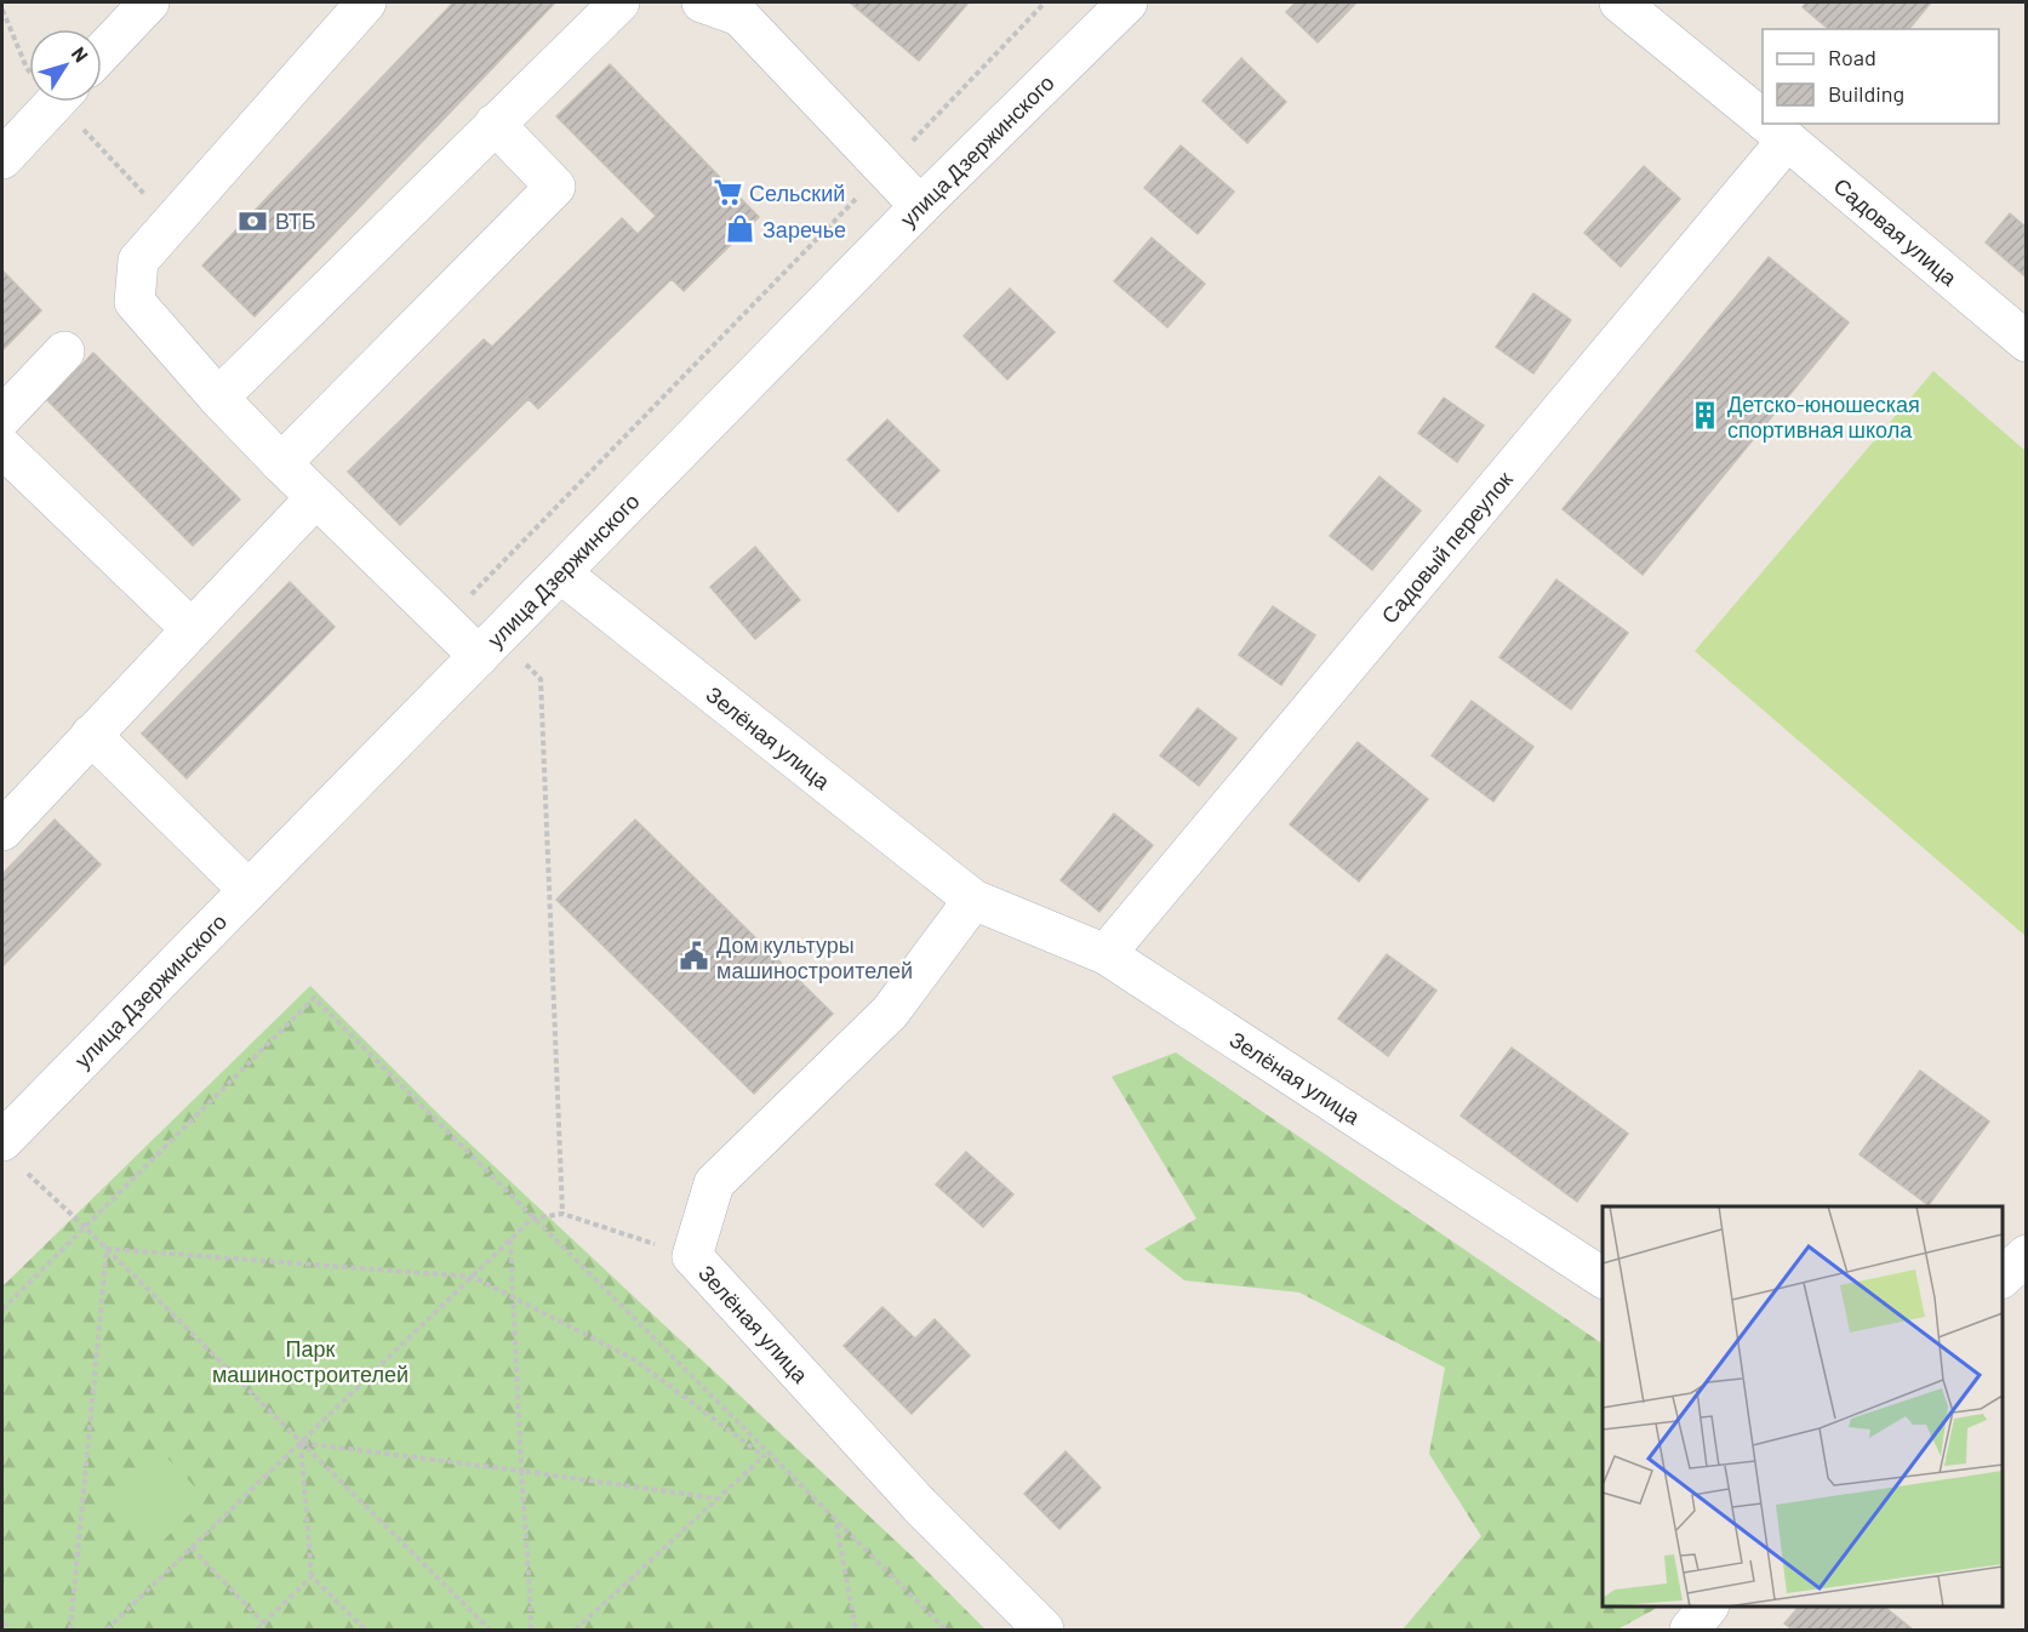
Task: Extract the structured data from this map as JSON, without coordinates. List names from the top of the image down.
{
  "streets": {
    "street": [
      "улица Дзержинского",
      "Садовая улица",
      "Садовый переулок",
      "Зелёная улица"
    ]
  },
  "crossings": [
    ["улица Дзержинского", "Зелёная улица"],
    ["Садовая улица", "Садовый переулок"],
    ["Садовый переулок", "Зелёная улица"]
  ],
  "parks": ["Парк машиностроителей"],
  "places": {
    "supermarket": ["Сельский"],
    "bank": ["ВТБ"],
    "shop": ["Заречье"],
    "building": ["Детско-юношеская спортивная школа"],
    "public building": ["Дом культуры машиностроителей"]
  },
  "legend": ["Road", "Building"],
  "north": "top right"
}
